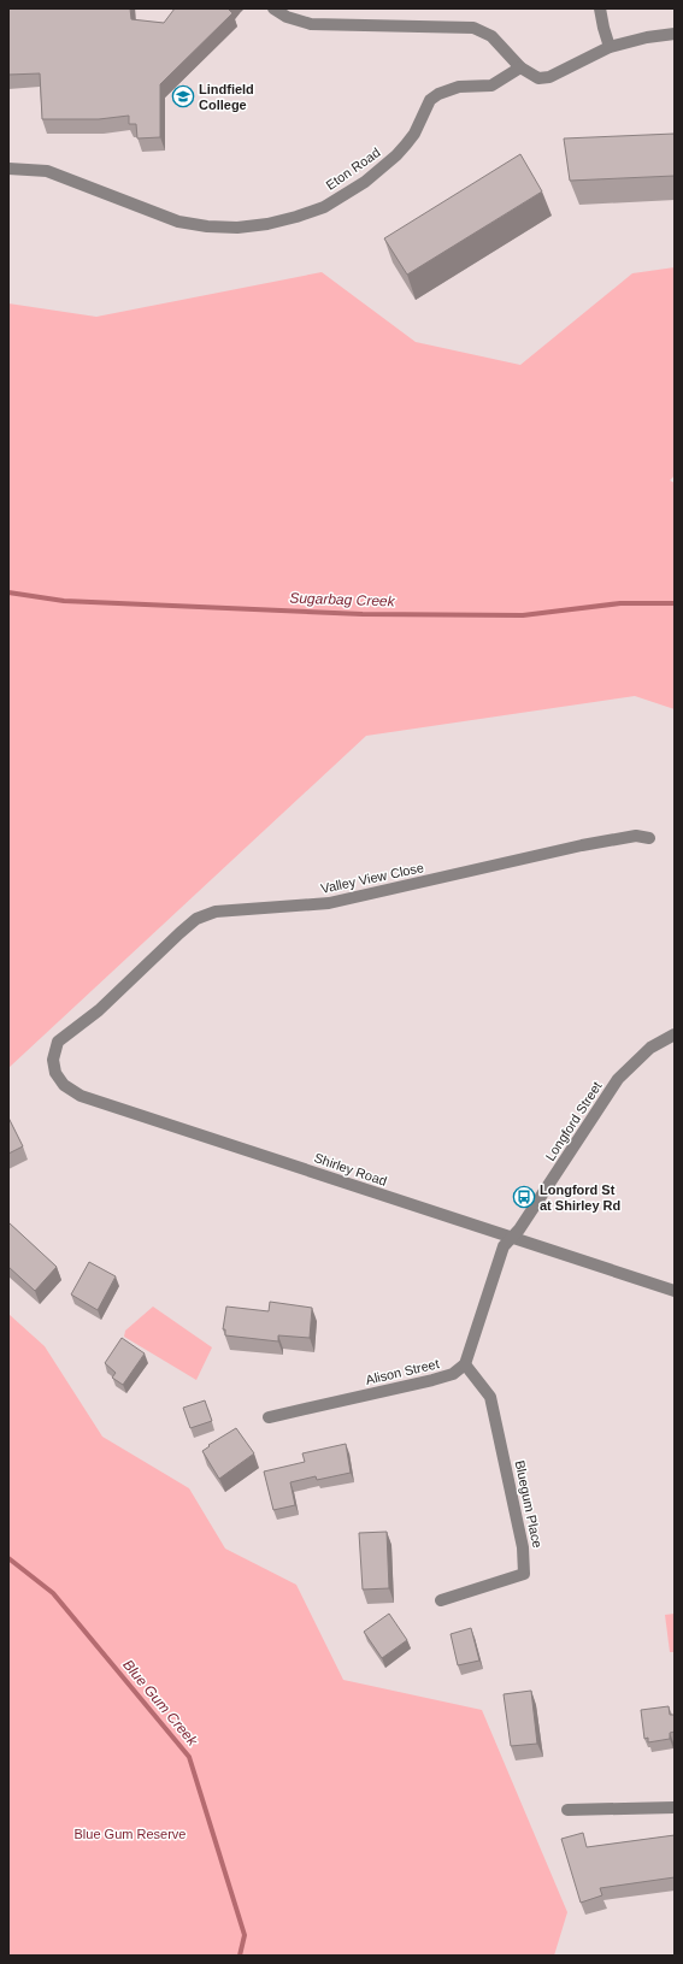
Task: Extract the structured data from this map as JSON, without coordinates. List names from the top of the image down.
{
  "streets": {
    "street": [
      "Eton Road",
      "Valley View Close",
      "Longford Street",
      "Shirley Road",
      "Alison Street",
      "Bluegum Place"
    ]
  },
  "crossings": [
    ["Valley View Close", "Shirley Road"],
    ["Longford Street", "Shirley Road"],
    ["Alison Street", "Bluegum Place"]
  ],
  "water": ["Sugarbag Creek", "Blue Gum Creek"],
  "parks": ["Blue Gum Reserve"],
  "places": {
    "school or university": ["Lindfield College"],
    "bus stop": ["Longford St at Shirley Rd"]
  }
}
